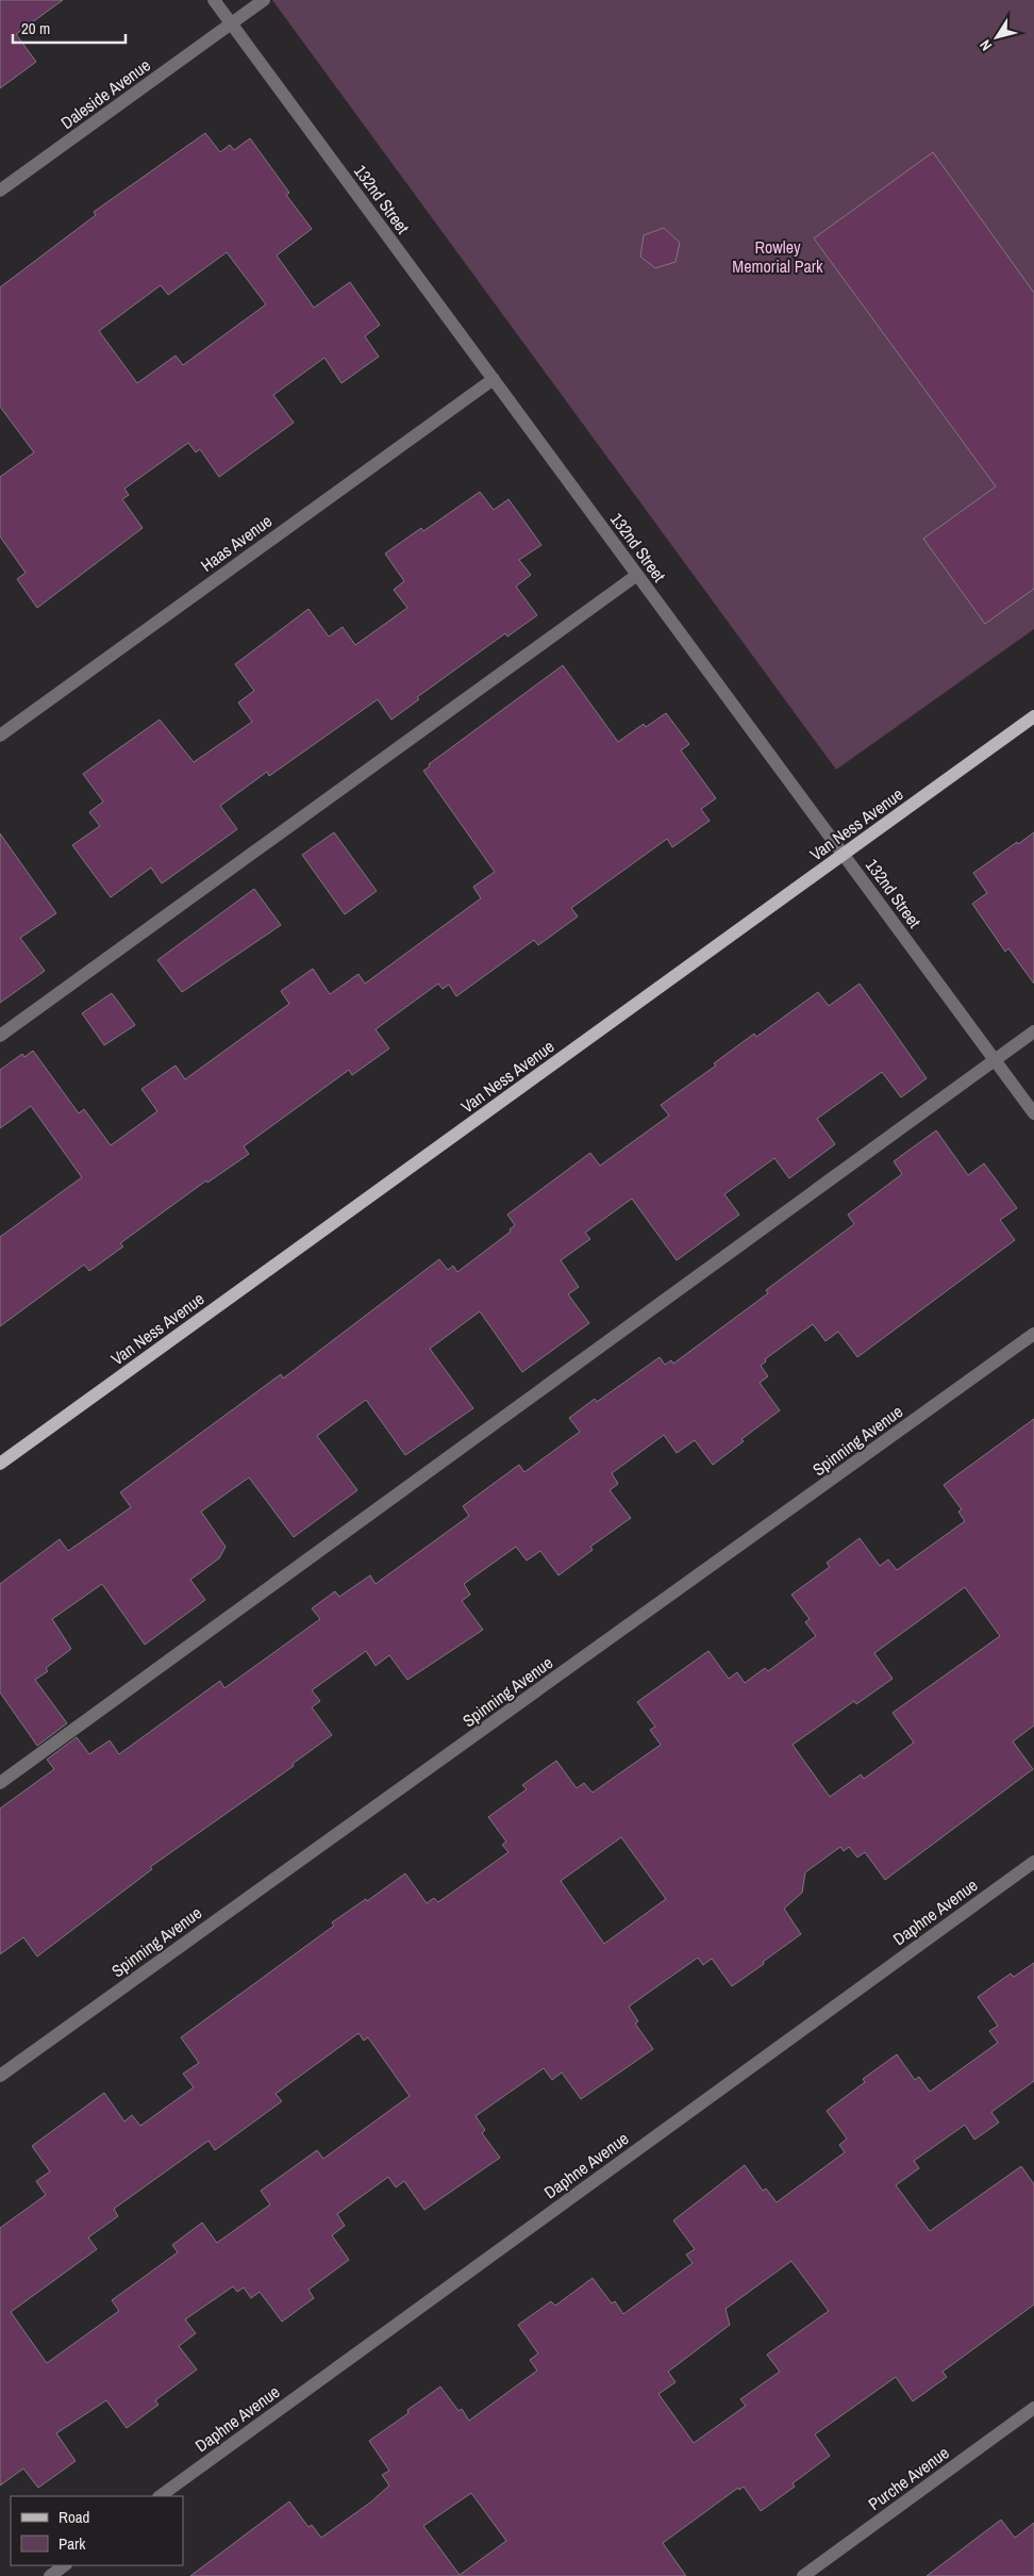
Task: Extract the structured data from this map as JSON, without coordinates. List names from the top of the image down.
{
  "streets": {
    "main road": ["Van Ness Avenue"],
    "street": [
      "Daleside Avenue",
      "132nd Street",
      "Haas Avenue",
      "Spinning Avenue",
      "Daphne Avenue",
      "Purche Avenue"
    ]
  },
  "crossings": [
    ["Daleside Avenue", "132nd Street"],
    ["132nd Street", "Haas Avenue"],
    ["132nd Street", "Van Ness Avenue"]
  ],
  "parks": ["Rowley Memorial Park"],
  "legend": ["Road", "Park"],
  "scale_bar": "20 m",
  "north": "bottom left"
}
